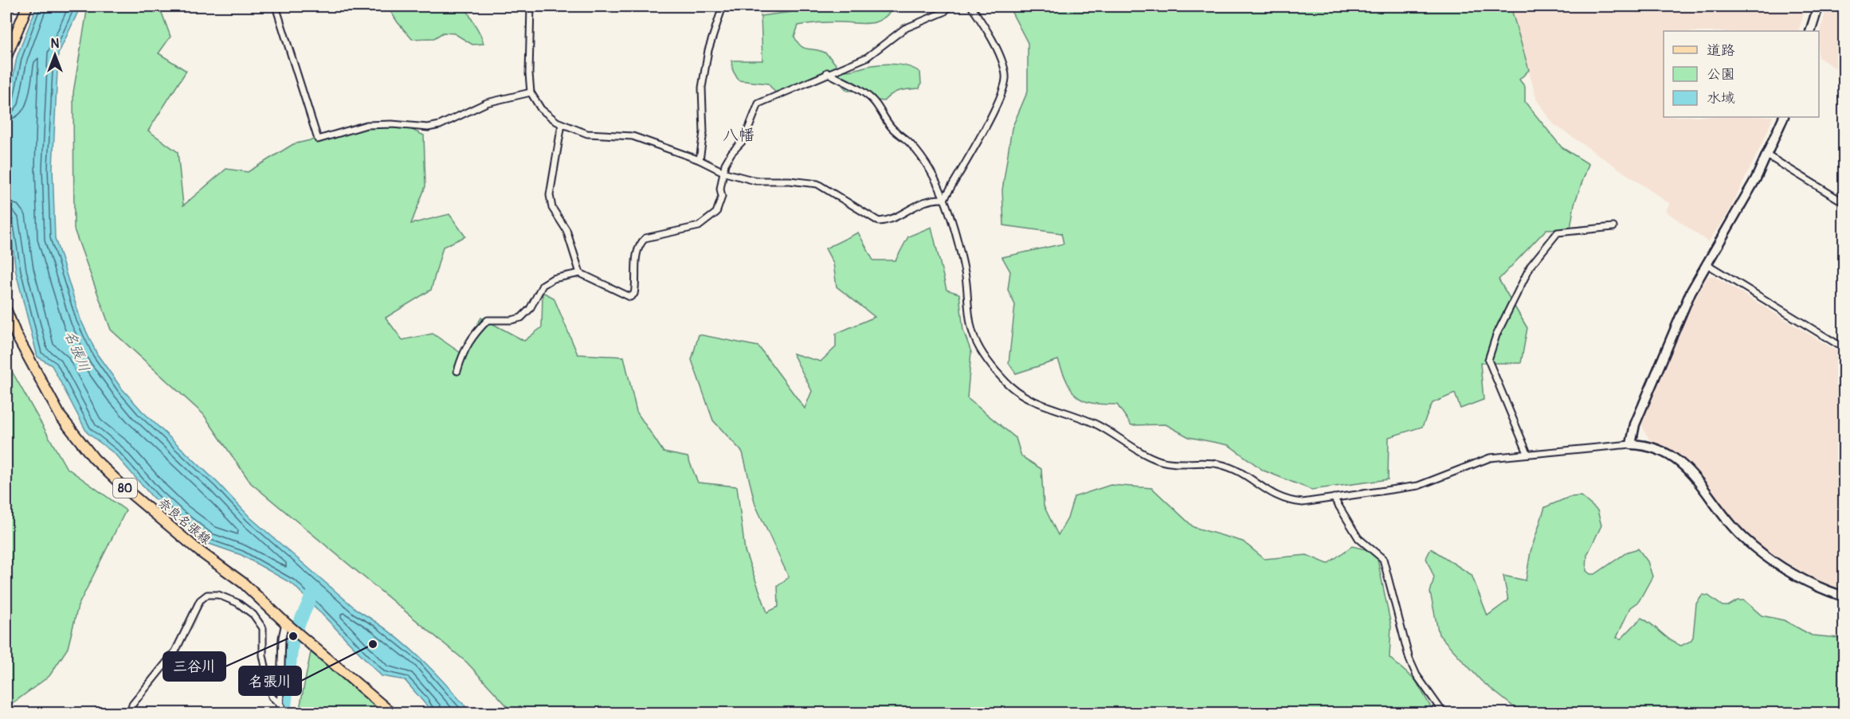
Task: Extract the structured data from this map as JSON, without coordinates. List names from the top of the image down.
{
  "streets": {
    "main road": ["80", "奈良名張線"]
  },
  "districts": ["八幡"],
  "water": ["名張川"],
  "places": ["三谷川", "名張川"],
  "legend": ["道路", "公園", "水域"],
  "north": "top"
}
